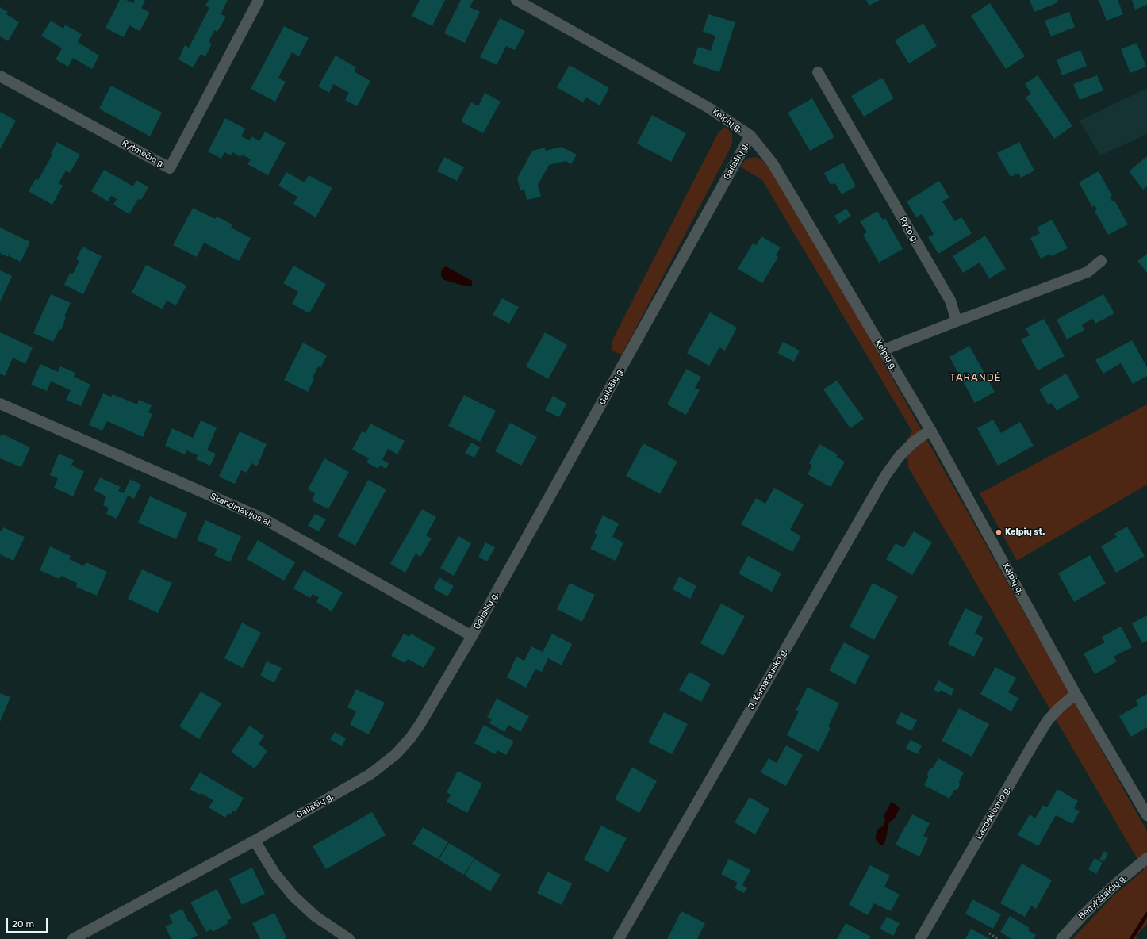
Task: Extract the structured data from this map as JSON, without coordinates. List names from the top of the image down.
{
  "streets": {
    "street": [
      "Kelpių g.",
      "Rytmečio g.",
      "Gailašių g.",
      "Ryto g.",
      "Skandinavijos al.",
      "J. Kamarausko g.",
      "Lazdakiemio g.",
      "Benykštaičių g."
    ]
  },
  "crossings": [
    ["Kelpių g.", "Gailašių g."],
    ["Kelpių g.", "J. Kamarausko g."],
    ["Kelpių g.", "Lazdakiemio g."],
    ["Gailašių g.", "Skandinavijos al."]
  ],
  "districts": ["TARANDĖ"],
  "places": ["Kelpių st."],
  "scale_bar": "20 m"
}
